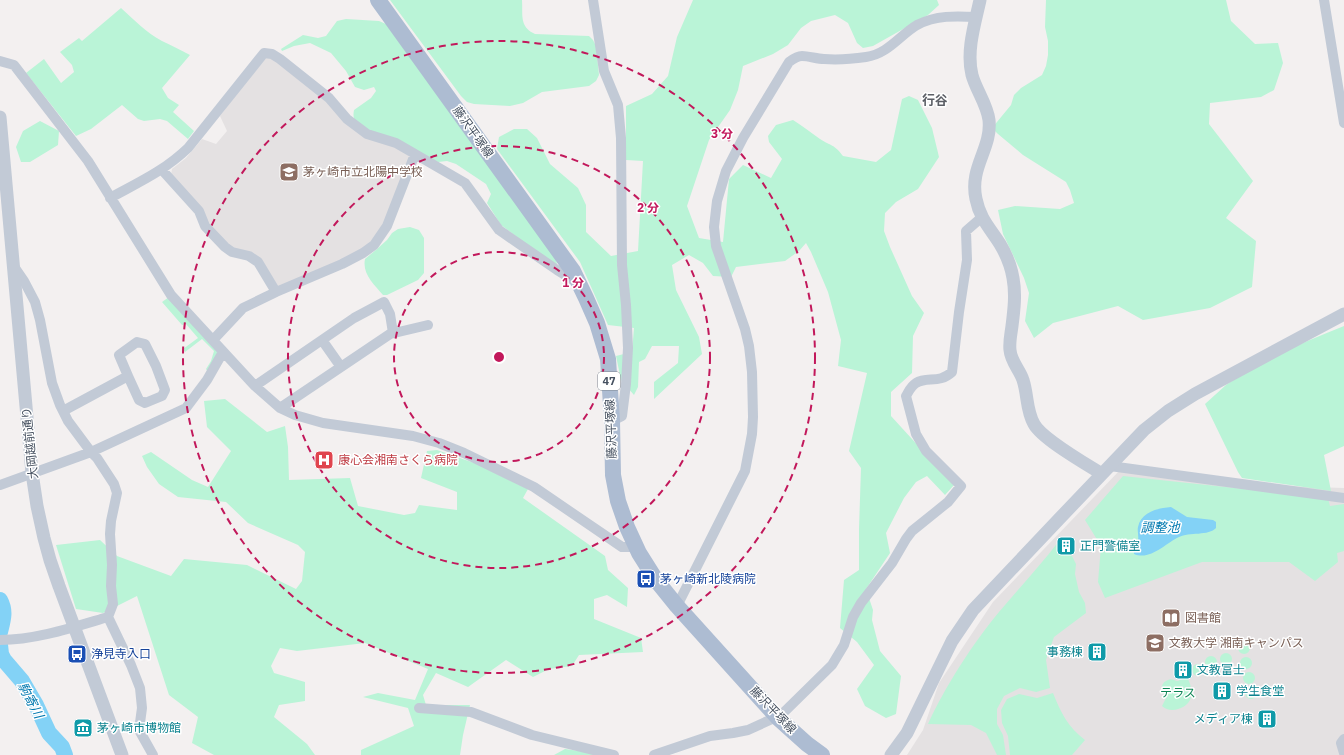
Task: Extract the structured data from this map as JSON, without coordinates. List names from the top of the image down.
{
  "streets": {
    "main road": ["藤沢平塚線", "47"],
    "street": ["大岡越前通り"]
  },
  "districts": ["行谷"],
  "water": ["調整池", "駒寄川"],
  "parks": ["テラス"],
  "places": {
    "school or university": ["茅ヶ崎市立北陽中学校", "文教大学 湘南キャンパス"],
    "hospital": ["康心会湘南さくら病院"],
    "building": [
      "正門警備室",
      "事務棟",
      "文教富士",
      "学生食堂",
      "メディア棟"
    ],
    "bus stop": ["茅ヶ崎新北陵病院", "浄見寺入口"],
    "library": ["図書館"],
    "museum": ["茅ヶ崎市博物館"]
  },
  "rings": ["3 分", "2 分", "1 分"]
}
